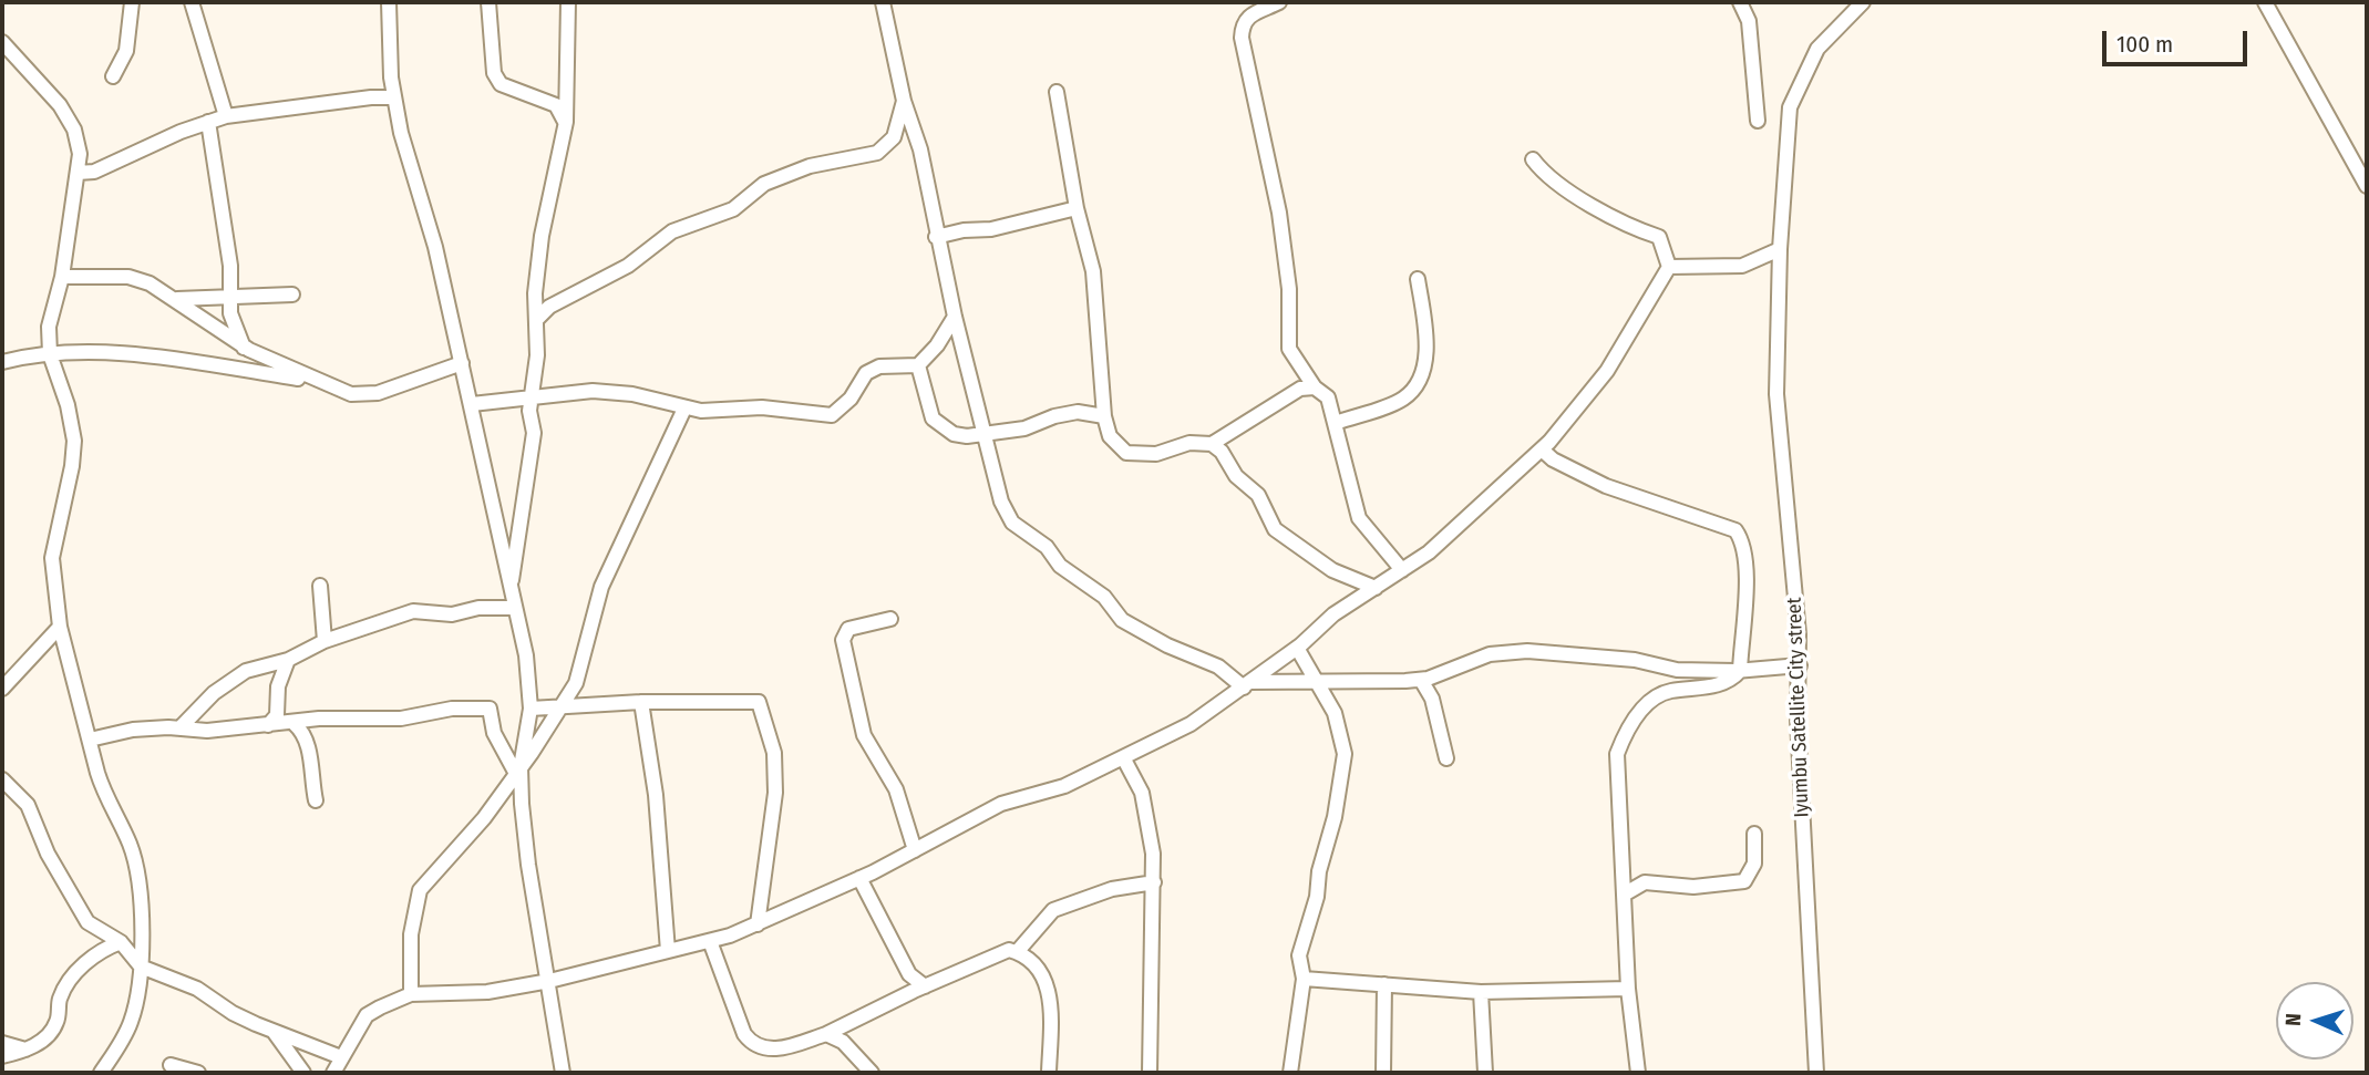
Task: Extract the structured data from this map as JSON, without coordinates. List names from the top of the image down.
{
  "streets": {
    "street": ["Iyumbu Satellite City street"]
  },
  "scale_bar": "100 m",
  "north": "left"
}
